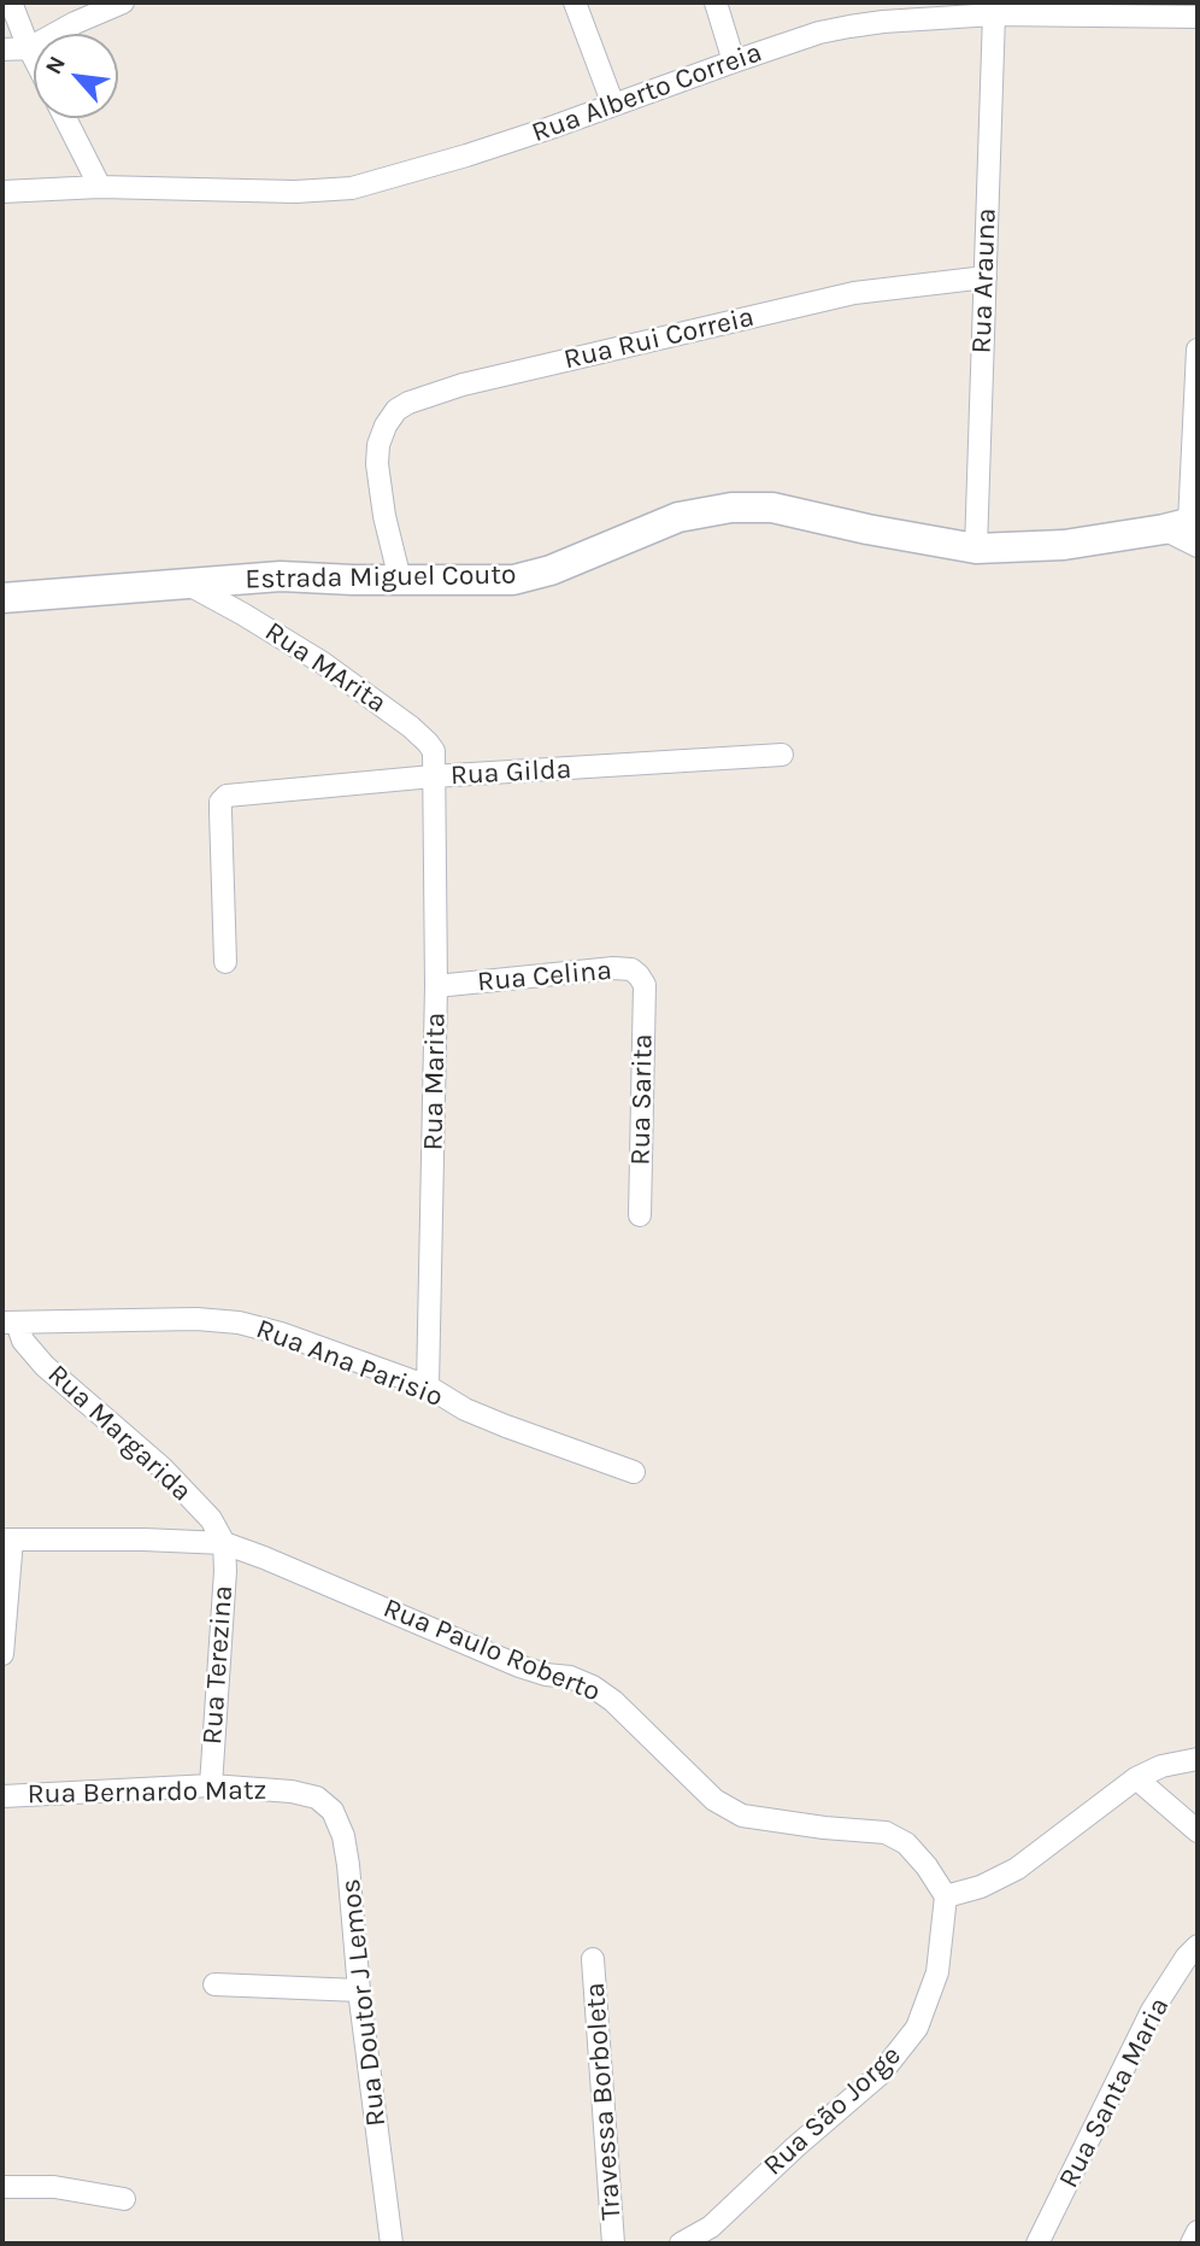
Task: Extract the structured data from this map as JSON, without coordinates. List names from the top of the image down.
{
  "streets": {
    "street": [
      "Rua Alberto Correia",
      "Rua Arauna",
      "Rua Rui Correia",
      "Estrada Miguel Couto",
      "Rua MArita",
      "Rua Gilda",
      "Rua Celina",
      "Rua Marita",
      "Rua Sarita",
      "Rua Ana Parisio",
      "Rua Margarida",
      "Rua Paulo Roberto",
      "Rua Terezina",
      "Rua Bernardo Matz",
      "Rua Doutor J Lemos",
      "Rua Santa Maria",
      "Travessa Borboleta",
      "Rua São Jorge"
    ]
  },
  "crossings": [
    ["Rua Alberto Correia", "Rua Arauna"],
    ["Rua Arauna", "Rua Rui Correia"],
    ["Rua Arauna", "Estrada Miguel Couto"],
    ["Rua Rui Correia", "Estrada Miguel Couto"],
    ["Estrada Miguel Couto", "Rua MArita"],
    ["Rua MArita", "Rua Gilda"],
    ["Rua MArita", "Rua Marita"],
    ["Rua Gilda", "Rua Marita"],
    ["Rua Celina", "Rua Marita"],
    ["Rua Celina", "Rua Sarita"],
    ["Rua Marita", "Rua Ana Parisio"],
    ["Rua Ana Parisio", "Rua Margarida"],
    ["Rua Margarida", "Rua Paulo Roberto"],
    ["Rua Margarida", "Rua Terezina"],
    ["Rua Paulo Roberto", "Rua Terezina"],
    ["Rua Paulo Roberto", "Rua São Jorge"],
    ["Rua Terezina", "Rua Bernardo Matz"],
    ["Rua Bernardo Matz", "Rua Doutor J Lemos"]
  ],
  "north": "top left"
}
